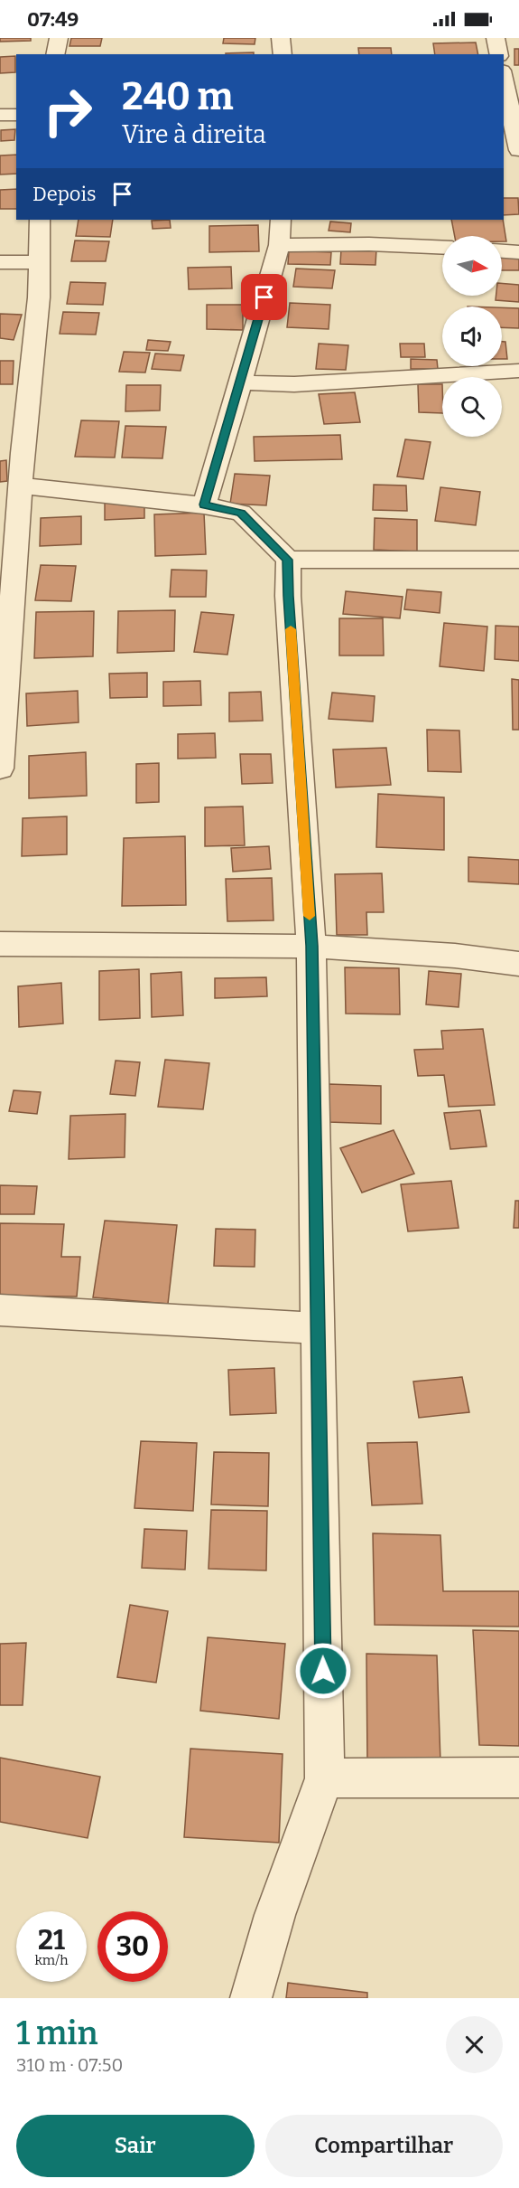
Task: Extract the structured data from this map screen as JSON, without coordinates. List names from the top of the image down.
{
  "north": "right",
  "page": {
    "status": "07:49",
    "turn": ["240 m", "Vire à direita"],
    "then": "Depois",
    "speed": "21 km/h",
    "limit": "30",
    "heading": ["1 min", "310 m · 07:50"],
    "buttons": ["Sair", "Compartilhar"]
  }
}
